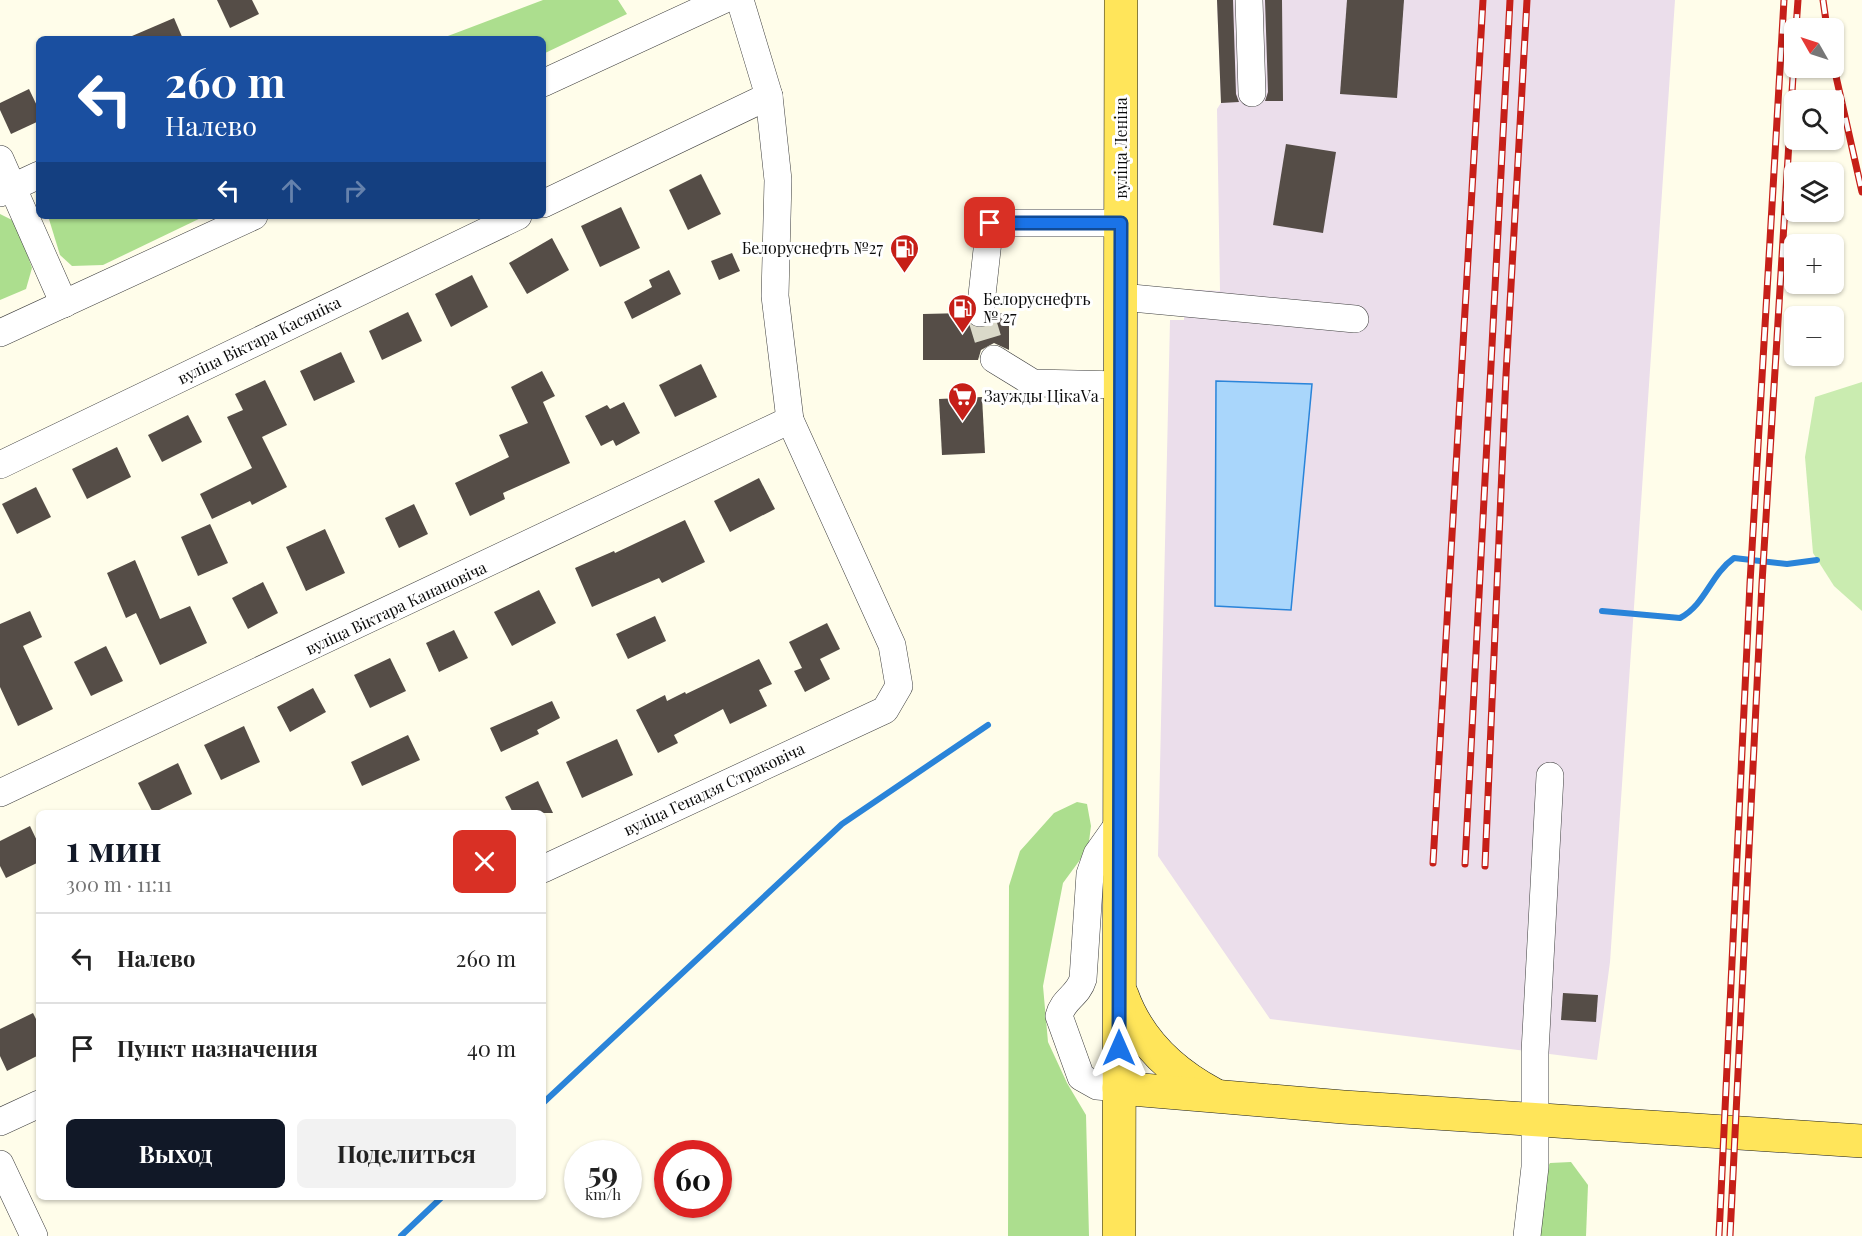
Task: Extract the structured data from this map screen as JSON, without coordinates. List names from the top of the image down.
{
  "streets": {
    "main road": ["вуліца Леніна"],
    "street": ["вуліца Віктара Касяніка", "вуліца Віктара Канановіча", "вуліца Генадзя Страковіча"]
  },
  "crossings": [
    ["вуліца Віктара Канановіча", "вуліца Генадзя Страковіча"]
  ],
  "places": {
    "fuel station": ["Белоруснефть №27", "Белоруснефть № 27"],
    "supermarket": ["Заужды ЦікаVа"]
  },
  "north": "top left",
  "page": {
    "map_buttons": ["+", "−"],
    "turn": ["260 m", "Налево"],
    "heading": ["1 мин", "300 m · 11:11"],
    "list": [
      {
        "name": "Налево",
        "value": "260 m"
      },
      {
        "name": "Пункт назначения",
        "value": "40 m"
      }
    ],
    "buttons": ["Выход", "Поделиться"],
    "speed": "59 km/h",
    "limit": "60"
  }
}
